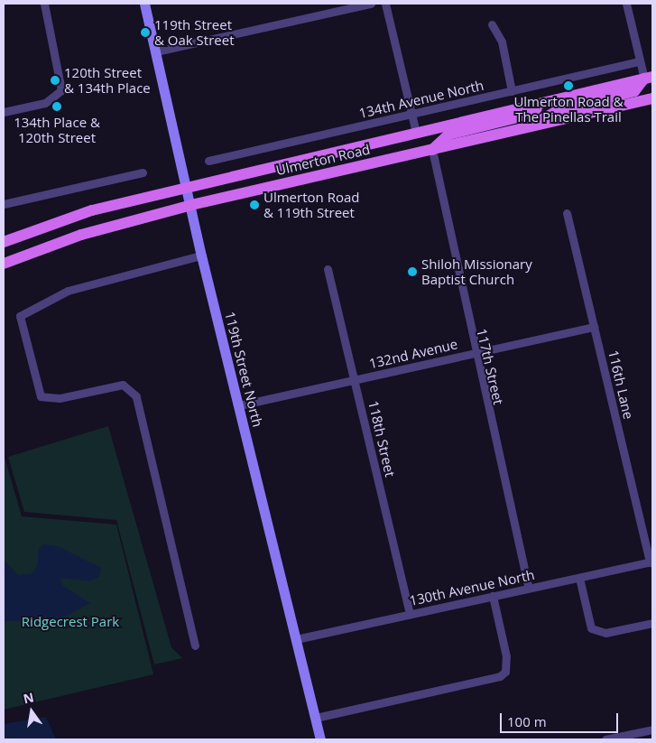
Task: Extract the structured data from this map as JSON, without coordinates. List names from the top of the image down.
{
  "streets": {
    "main road": ["Ulmerton Road"],
    "street": [
      "134th Avenue North",
      "132nd Avenue",
      "117th Street",
      "119th Street North",
      "116th Lane",
      "118th Street",
      "130th Avenue North"
    ]
  },
  "crossings": [
    ["Ulmerton Road", "117th Street"],
    ["Ulmerton Road", "119th Street North"],
    ["132nd Avenue", "117th Street"],
    ["132nd Avenue", "119th Street North"],
    ["132nd Avenue", "116th Lane"],
    ["132nd Avenue", "118th Street"],
    ["117th Street", "130th Avenue North"],
    ["119th Street North", "130th Avenue North"],
    ["116th Lane", "130th Avenue North"],
    ["118th Street", "130th Avenue North"]
  ],
  "parks": ["Ridgecrest Park"],
  "places": [
    "119th Street & Oak Street",
    "120th Street & 134th Place",
    "Ulmerton Road & The Pinellas Trail",
    "134th Place & 120th Street",
    "Ulmerton Road & 119th Street",
    "Shiloh Missionary Baptist Church"
  ],
  "scale_bar": "100 m",
  "north": "top"
}
